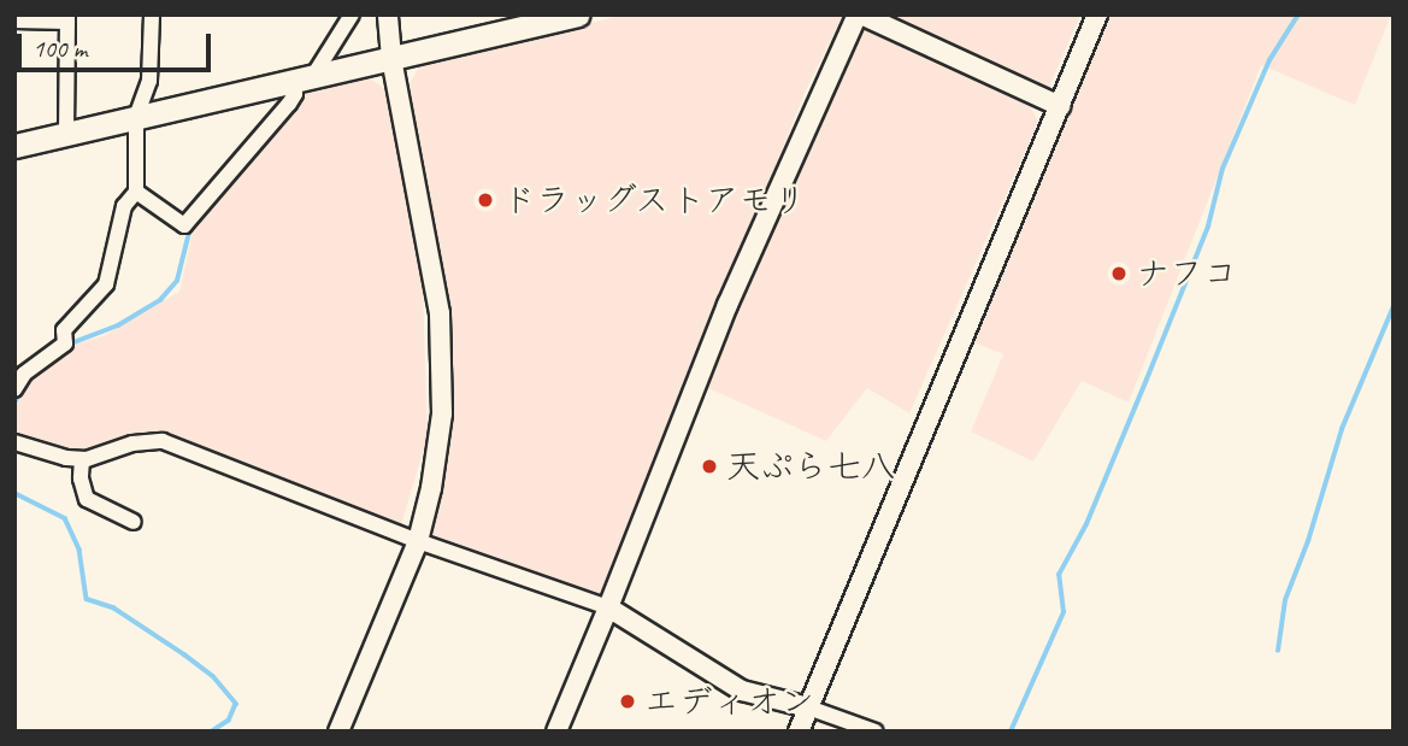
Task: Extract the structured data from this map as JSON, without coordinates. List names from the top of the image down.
{
  "places": [
    "ドラッグストアモリ",
    "ナフコ",
    "天ぷら七八",
    "エディオン"
  ],
  "scale_bar": "100 m"
}
